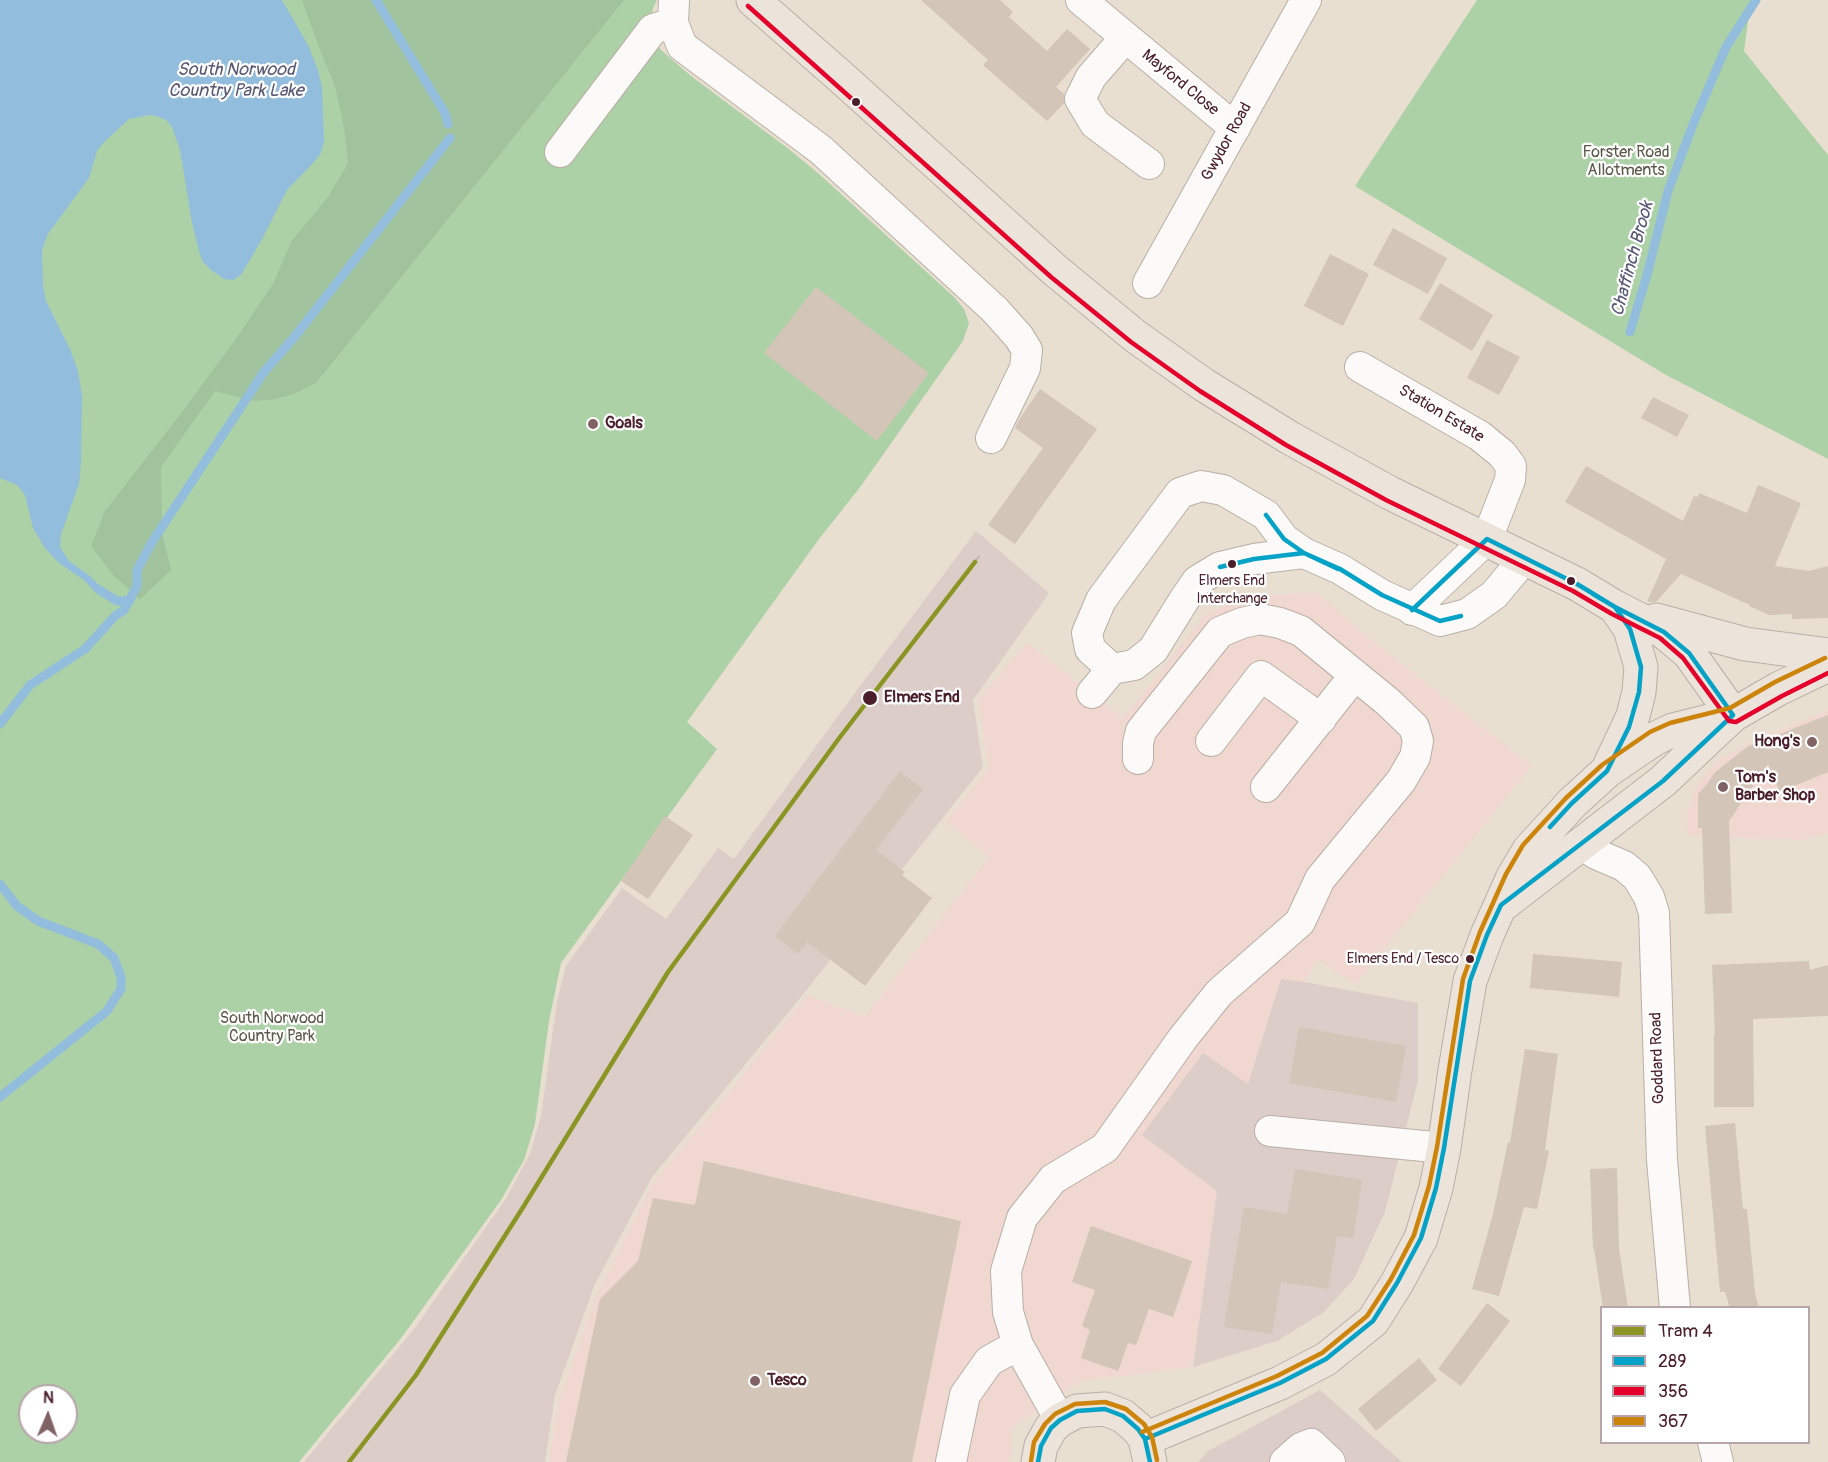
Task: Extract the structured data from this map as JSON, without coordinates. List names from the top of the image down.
{
  "streets": {
    "street": [
      "Mayford Close",
      "Gwydor Road",
      "Station Estate",
      "Goddard Road"
    ]
  },
  "crossings": [
    ["Mayford Close", "Gwydor Road"]
  ],
  "water": ["South Norwood Country Park Lake", "Chaffinch Brook"],
  "parks": ["Forster Road Allotments", "South Norwood Country Park"],
  "places": [
    "Goals",
    "Elmers End Interchange",
    "Elmers End",
    "Hong's",
    "Tom's Barber Shop",
    "Elmers End / Tesco",
    "Tesco"
  ],
  "lines": [
    "transit line 356",
    "transit line 289",
    "tram line 4",
    "transit line 367"
  ],
  "legend": [
    "Tram 4",
    "289",
    "356",
    "367"
  ],
  "north": "top"
}
